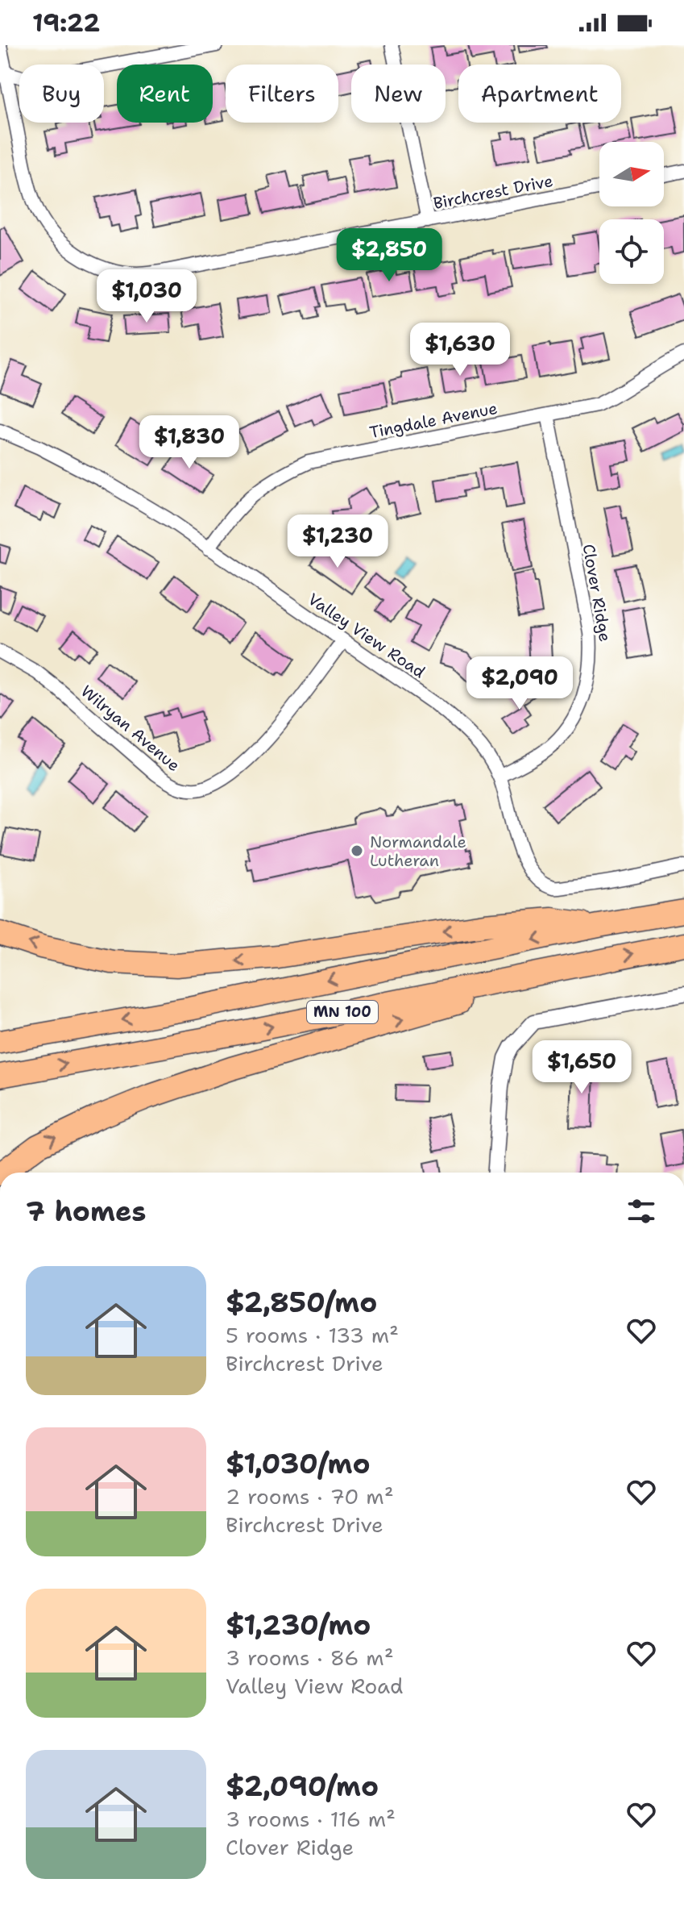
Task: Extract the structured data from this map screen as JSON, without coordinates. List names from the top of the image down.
{
  "streets": {
    "highway": ["MN 100"],
    "street": [
      "Birchcrest Drive",
      "Tingdale Avenue",
      "Clover Ridge",
      "Valley View Road",
      "Wilryan Avenue"
    ]
  },
  "crossings": [
    ["Tingdale Avenue", "Clover Ridge"],
    ["Tingdale Avenue", "Valley View Road"],
    ["Clover Ridge", "Valley View Road"],
    ["Valley View Road", "Wilryan Avenue"]
  ],
  "places": ["Normandale Lutheran"],
  "north": "right",
  "page": {
    "status": "19:22",
    "chip": [
      "Buy",
      "Rent",
      "Filters",
      "New",
      "Apartment"
    ],
    "price": [
      "$2,850",
      "$1,030",
      "$1,630",
      "$1,830",
      "$1,230",
      "$2,090",
      "$1,650"
    ],
    "heading": "7 homes",
    "list": [
      {
        "name": "$2,850/mo",
        "note": "5 rooms · 133 m² · Birchcrest Drive"
      },
      {
        "name": "$1,030/mo",
        "note": "2 rooms · 70 m² · Birchcrest Drive"
      },
      {
        "name": "$1,230/mo",
        "note": "3 rooms · 86 m² · Valley View Road"
      },
      {
        "name": "$2,090/mo",
        "note": "3 rooms · 116 m² · Clover Ridge"
      }
    ]
  }
}
